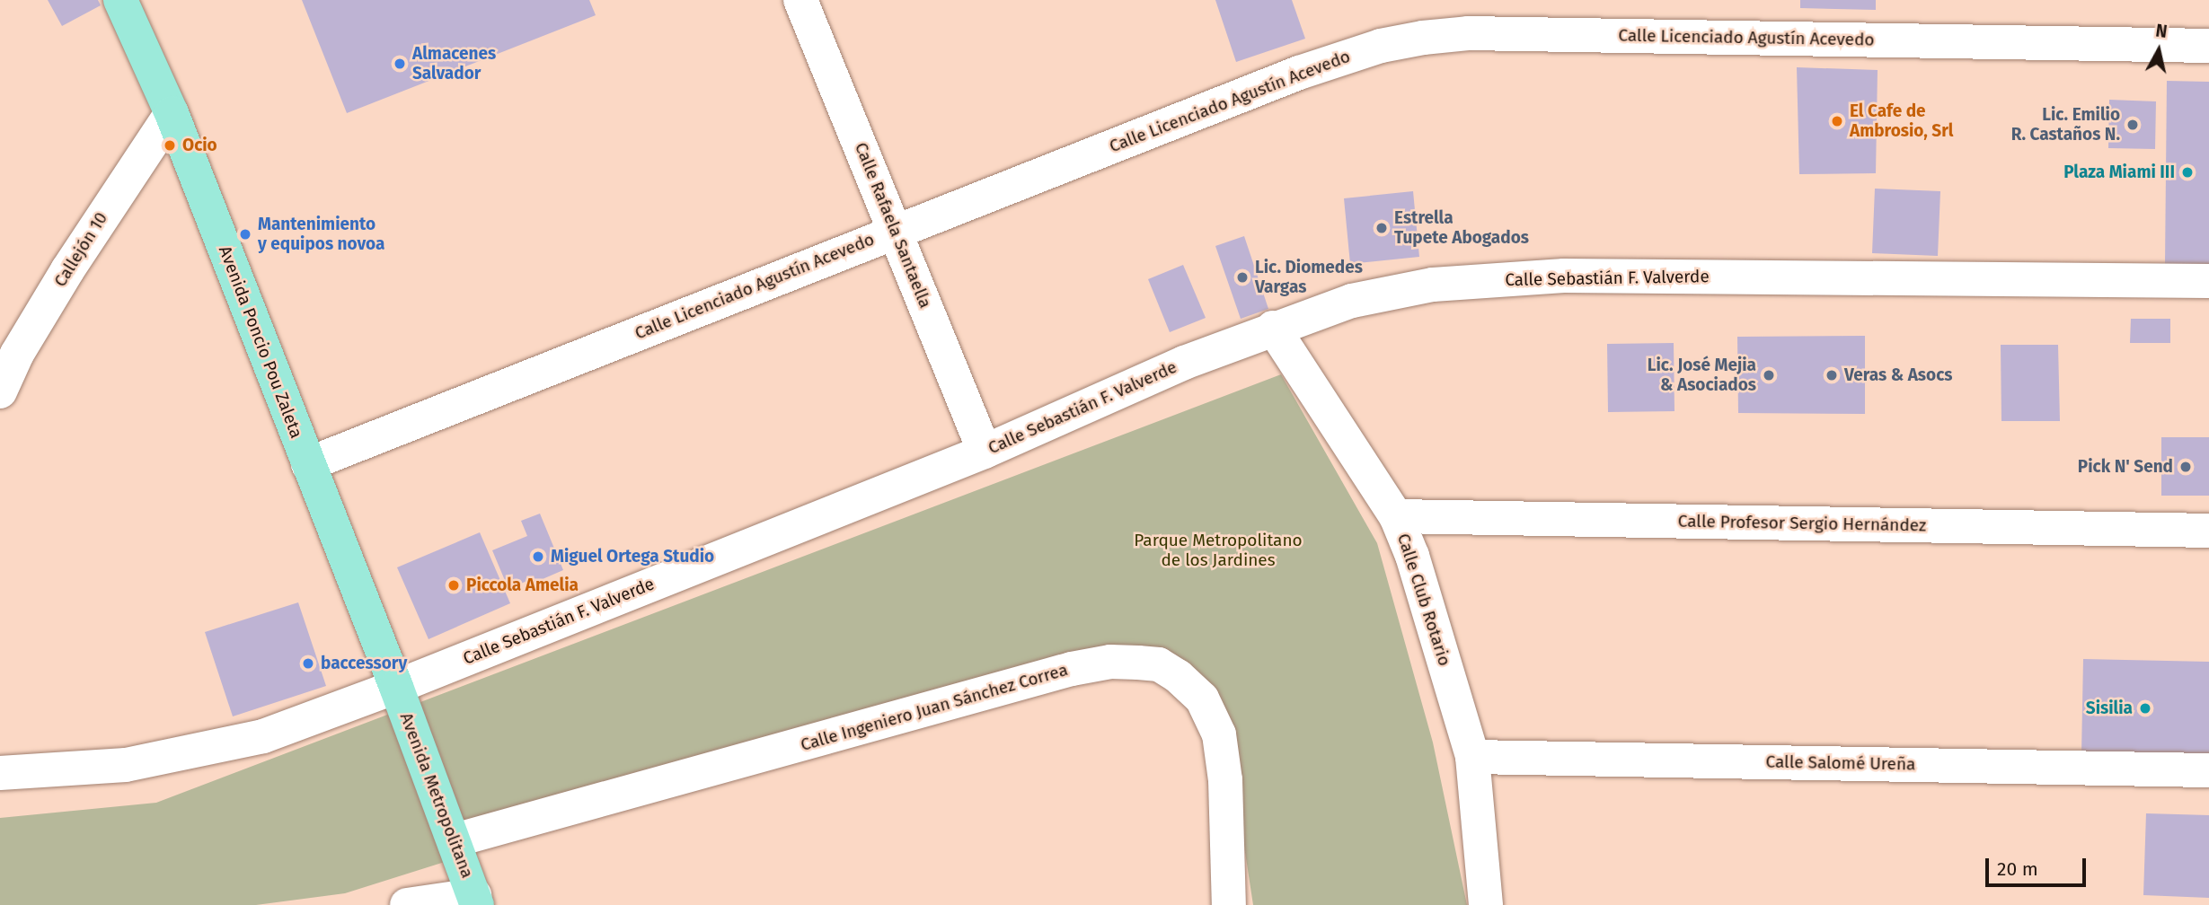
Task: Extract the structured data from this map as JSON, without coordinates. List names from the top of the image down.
{
  "streets": {
    "main road": ["Avenida Poncio Pou Zaleta", "Avenida Metropolitana"],
    "street": [
      "Calle Licenciado Agustín Acevedo",
      "Calle Rafaela Santaella",
      "Callejón 10",
      "Calle Sebastián F. Valverde",
      "Calle Profesor Sergio Hernández",
      "Calle Club Rotario",
      "Calle Ingeniero Juan Sánchez Correa",
      "Calle Salomé Ureña"
    ]
  },
  "crossings": [
    ["Calle Licenciado Agustín Acevedo", "Calle Rafaela Santaella"],
    ["Calle Licenciado Agustín Acevedo", "Avenida Poncio Pou Zaleta"],
    ["Calle Rafaela Santaella", "Calle Sebastián F. Valverde"],
    ["Callejón 10", "Avenida Poncio Pou Zaleta"],
    ["Calle Sebastián F. Valverde", "Avenida Poncio Pou Zaleta"],
    ["Calle Sebastián F. Valverde", "Calle Club Rotario"],
    ["Calle Sebastián F. Valverde", "Avenida Metropolitana"],
    ["Avenida Poncio Pou Zaleta", "Avenida Metropolitana"],
    ["Calle Profesor Sergio Hernández", "Calle Club Rotario"],
    ["Calle Club Rotario", "Calle Salomé Ureña"],
    ["Calle Ingeniero Juan Sánchez Correa", "Avenida Metropolitana"]
  ],
  "parks": ["Parque Metropolitano de los Jardines"],
  "places": [
    "Almacenes Salvador",
    "El Cafe de Ambrosio, Srl",
    "Lic. Emilio R. Castaños N.",
    "Ocio",
    "Plaza Miami III",
    "Estrella Tupete Abogados",
    "Mantenimiento y equipos novoa",
    "Lic. Diomedes Vargas",
    "Lic. José Mejia & Asociados",
    "Veras & Asocs",
    "Pick N' Send",
    "Miguel Ortega Studio",
    "Piccola Amelia",
    "baccessory",
    "Sisilia"
  ],
  "scale_bar": "20 m",
  "north": "top"
}
